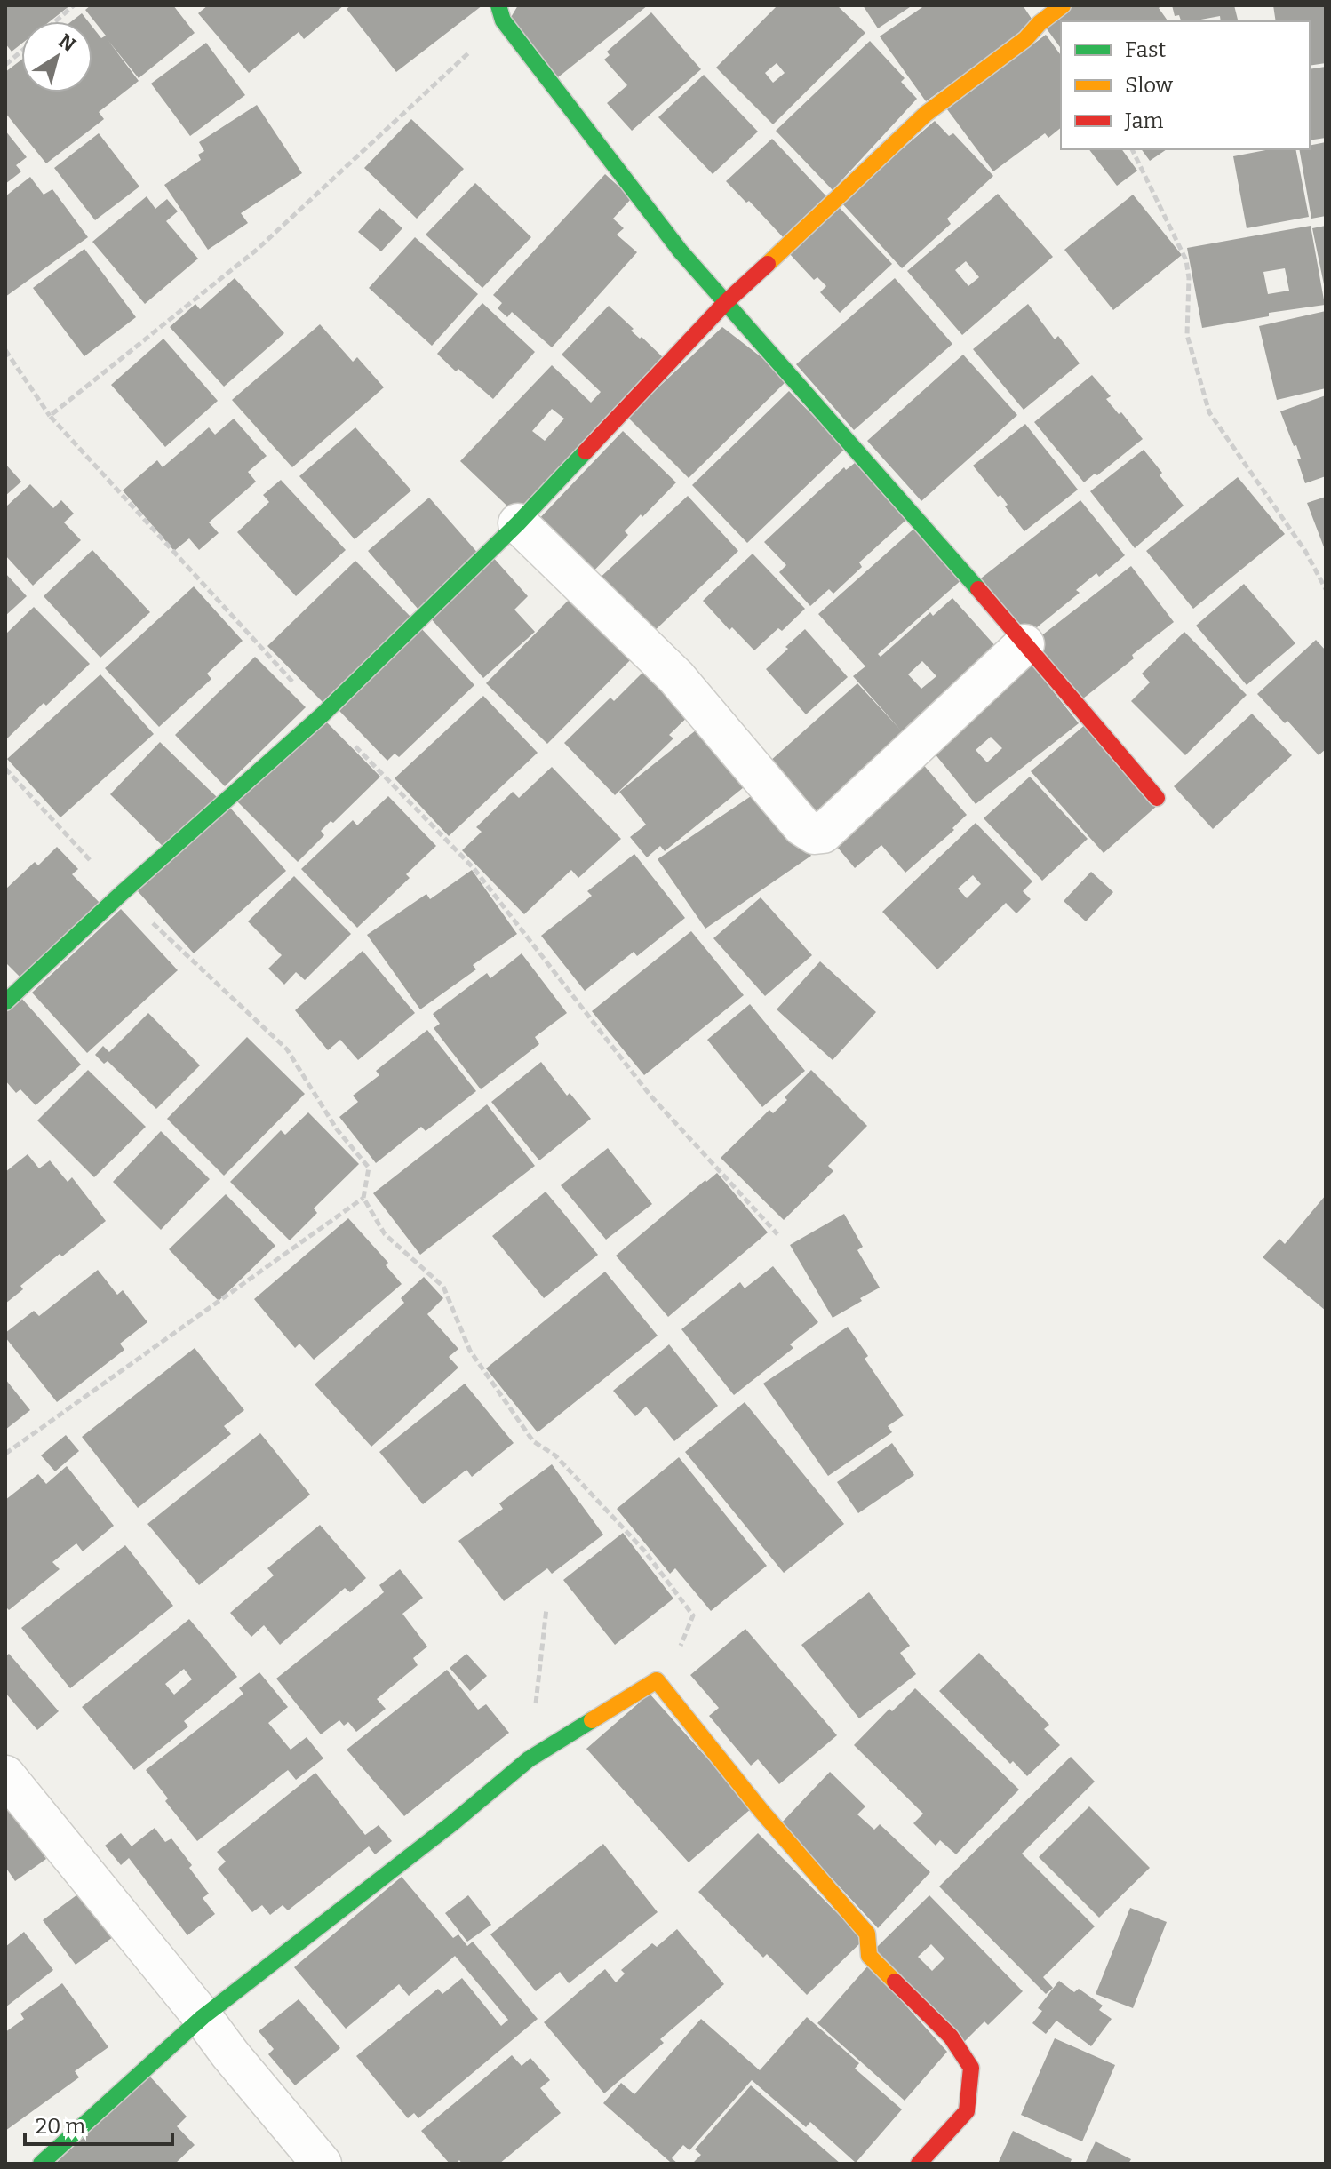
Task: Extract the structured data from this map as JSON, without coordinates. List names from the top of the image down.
{
  "legend": ["Fast", "Slow", "Jam"],
  "scale_bar": "20 m",
  "north": "top right"
}
